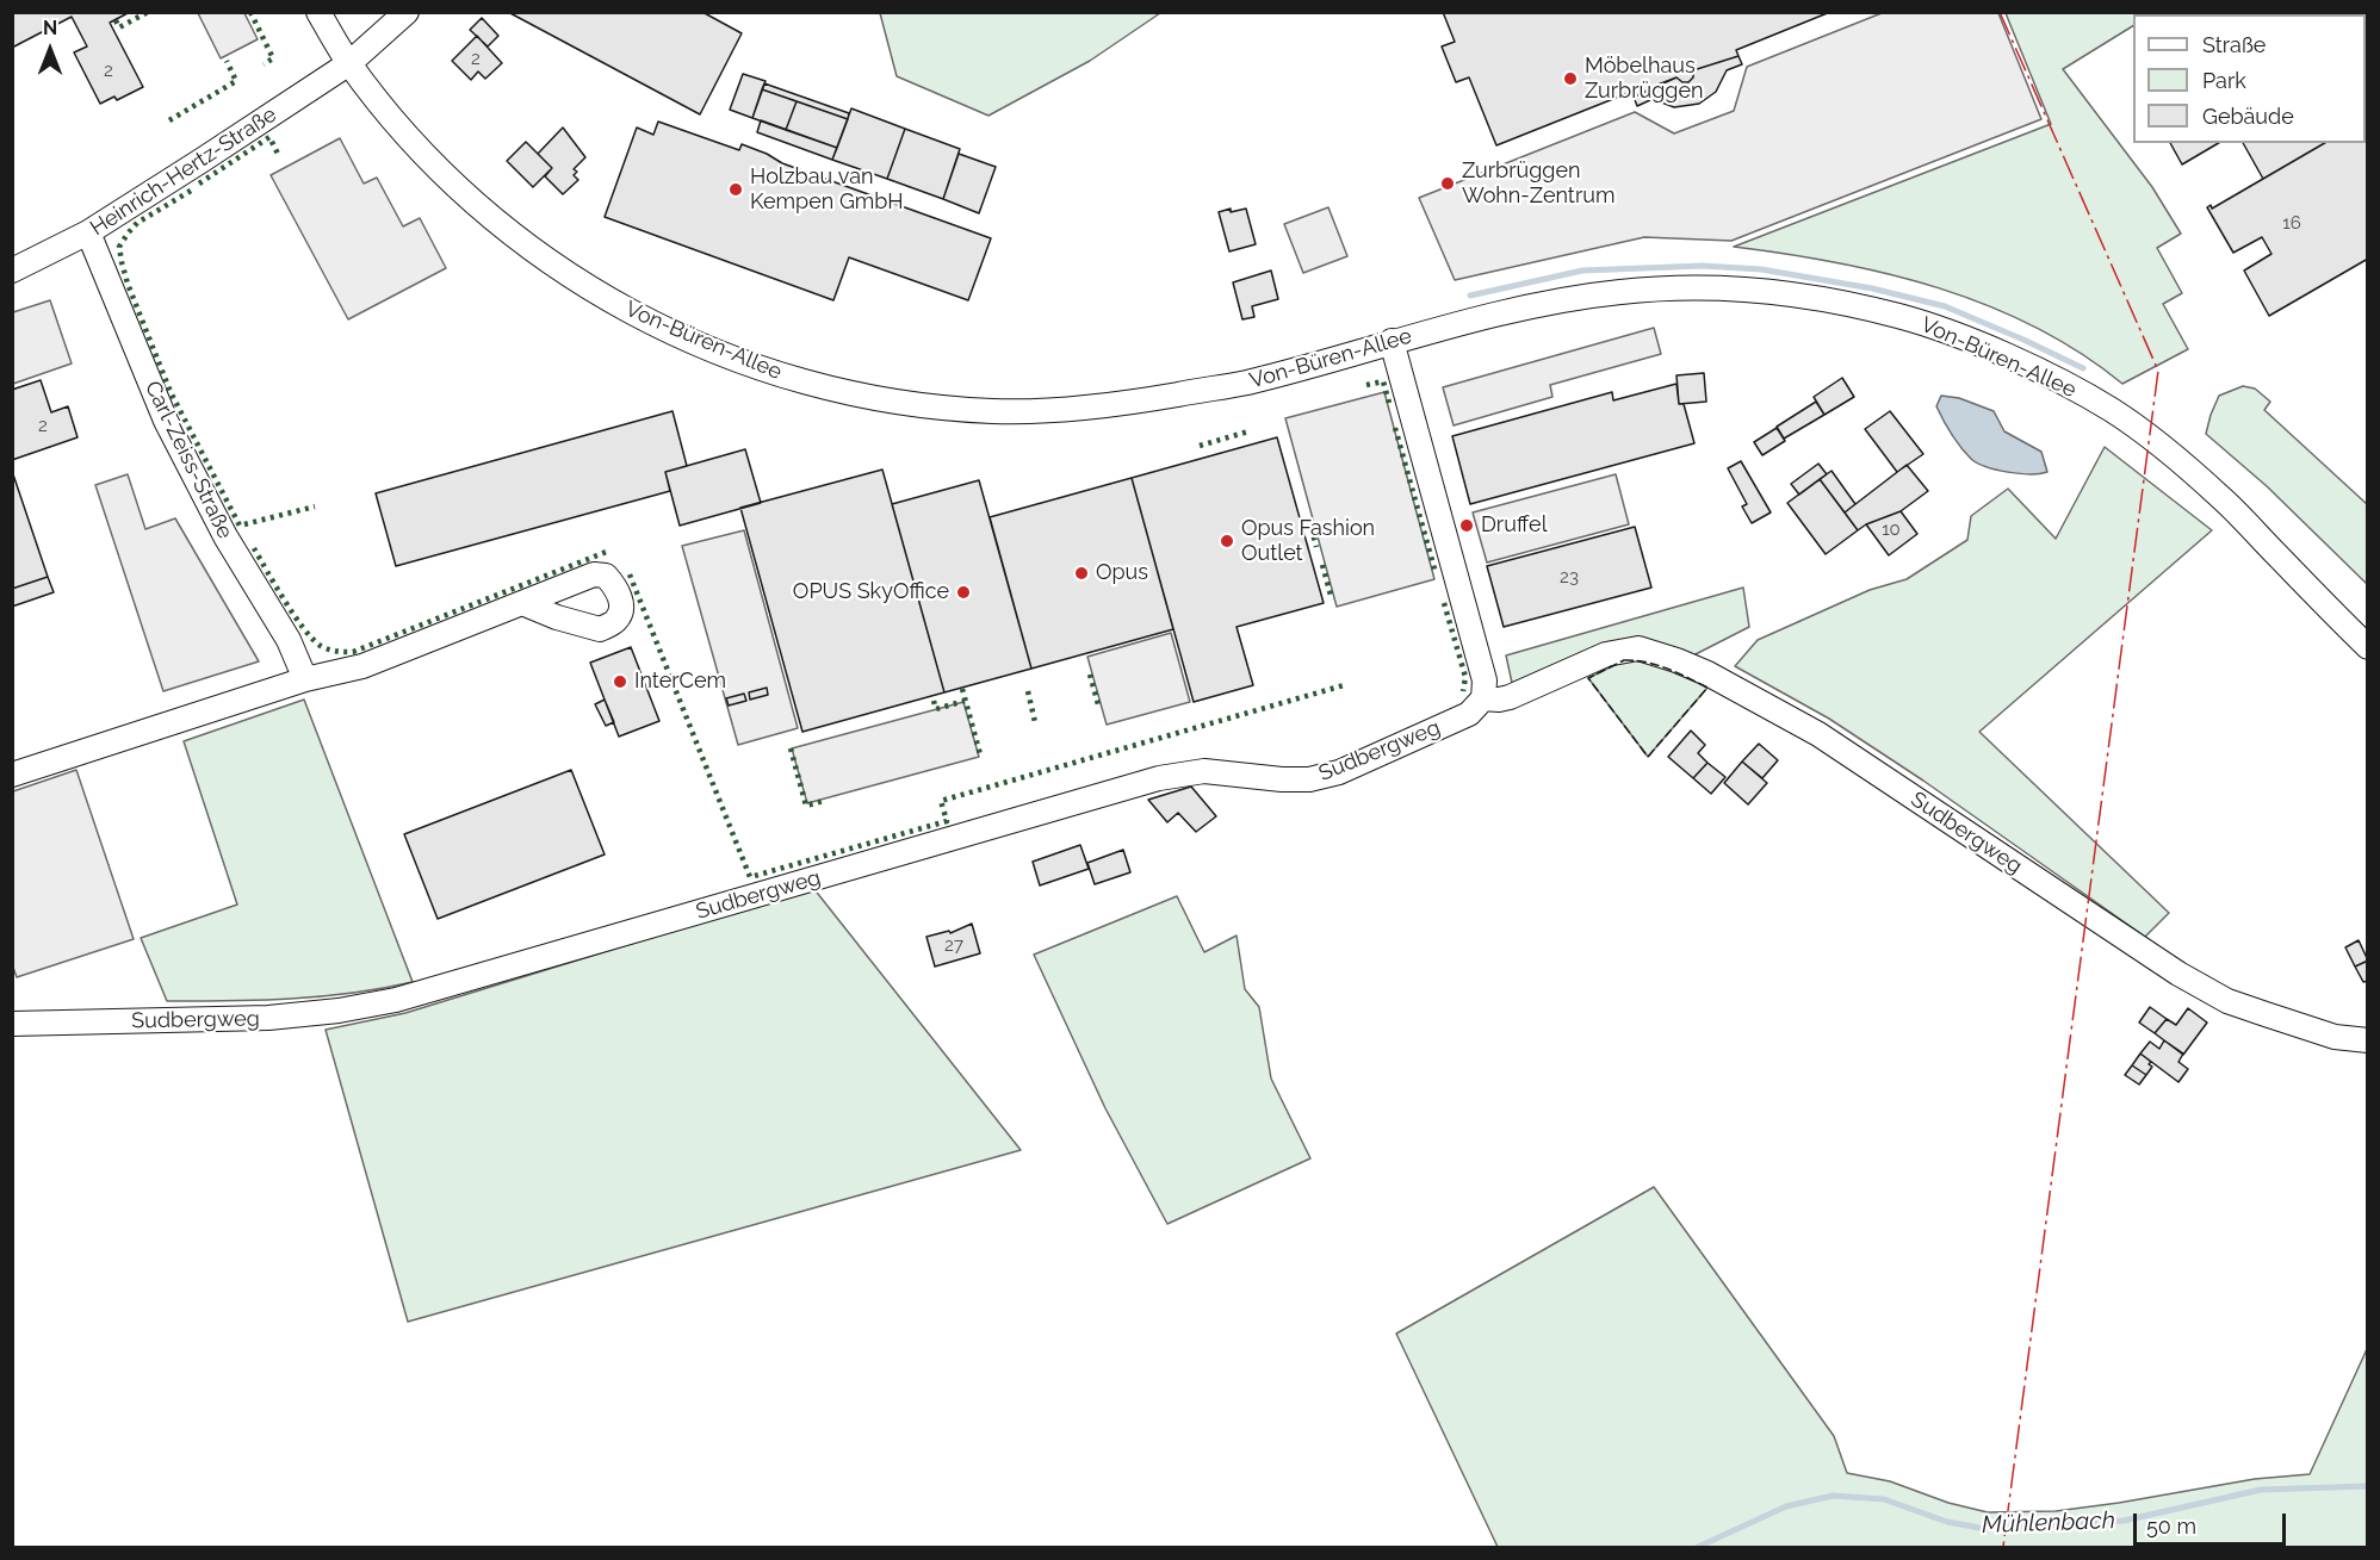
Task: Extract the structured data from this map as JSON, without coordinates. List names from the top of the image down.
{
  "streets": {
    "street": [
      "Heinrich-Hertz-Straße",
      "Von-Büren-Allee",
      "Carl-Zeiss-Straße",
      "Sudbergweg"
    ]
  },
  "crossings": [
    ["Heinrich-Hertz-Straße", "Von-Büren-Allee"],
    ["Heinrich-Hertz-Straße", "Carl-Zeiss-Straße"]
  ],
  "water": ["Mühlenbach"],
  "places": [
    "Möbelhaus Zurbrüggen",
    "Zurbrüggen Wohn-Zentrum",
    "Holzbau van Kempen GmbH",
    "Druffel",
    "Opus Fashion Outlet",
    "Opus",
    "OPUS SkyOffice",
    "InterCem"
  ],
  "house_numbers": [
    "2",
    "2",
    "16",
    "2",
    "10",
    "23",
    "27"
  ],
  "legend": ["Straße", "Park", "Gebäude"],
  "scale_bar": "50 m",
  "north": "top"
}
